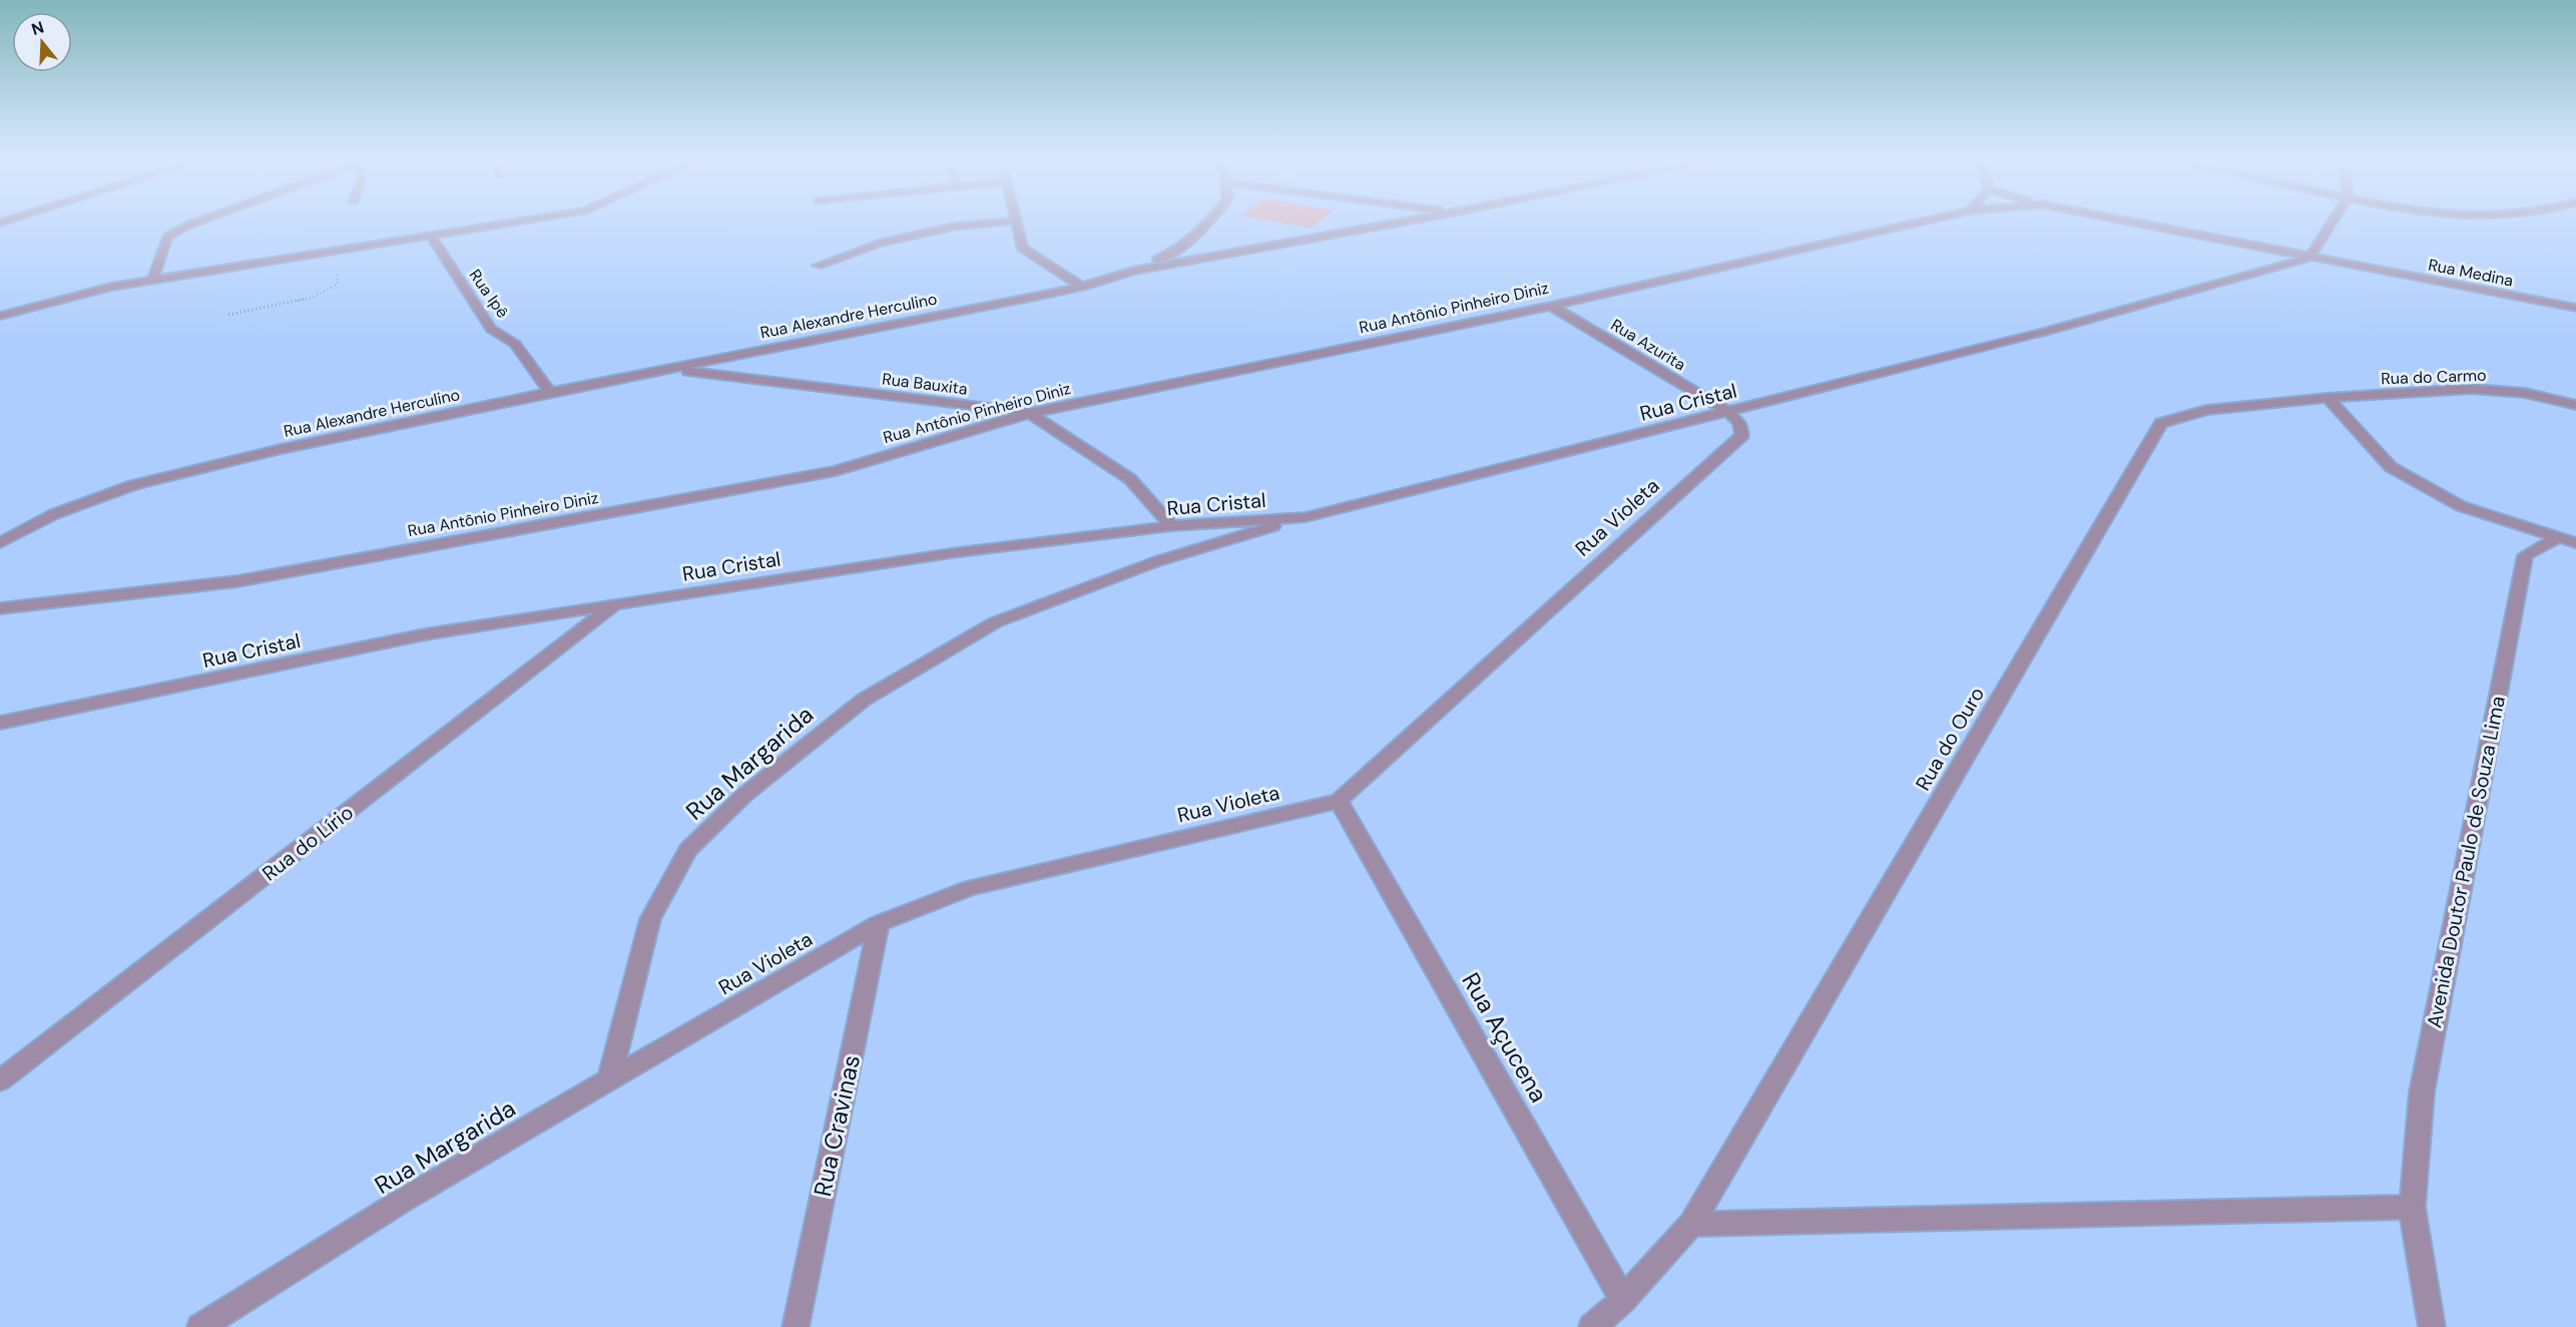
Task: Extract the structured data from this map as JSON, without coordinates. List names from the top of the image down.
{
  "streets": {
    "street": [
      "Rua Medina",
      "Rua Ipê",
      "Rua Antônio Pinheiro Diniz",
      "Rua Alexandre Herculino",
      "Rua Azurita",
      "Rua do Carmo",
      "Rua Bauxita",
      "Rua Cristal",
      "Rua Violeta",
      "Rua do Ouro",
      "Rua Margarida",
      "Rua do Lírio",
      "Avenida Doutor Paulo de Souza Lima",
      "Rua Açucena",
      "Rua Cravinas"
    ]
  },
  "crossings": [
    ["Rua Medina", "Rua Cristal"],
    ["Rua Ipê", "Rua Alexandre Herculino"],
    ["Rua Antônio Pinheiro Diniz", "Rua Azurita"],
    ["Rua Antônio Pinheiro Diniz", "Rua Bauxita"],
    ["Rua Alexandre Herculino", "Rua Bauxita"],
    ["Rua Azurita", "Rua Cristal"],
    ["Rua Azurita", "Rua Violeta"],
    ["Rua do Carmo", "Rua do Ouro"],
    ["Rua Bauxita", "Rua Cristal"],
    ["Rua Cristal", "Rua Violeta"],
    ["Rua Cristal", "Rua Margarida"],
    ["Rua Cristal", "Rua do Lírio"],
    ["Rua Violeta", "Rua Margarida"],
    ["Rua Violeta", "Rua Açucena"],
    ["Rua Violeta", "Rua Cravinas"]
  ],
  "north": "top"
}
